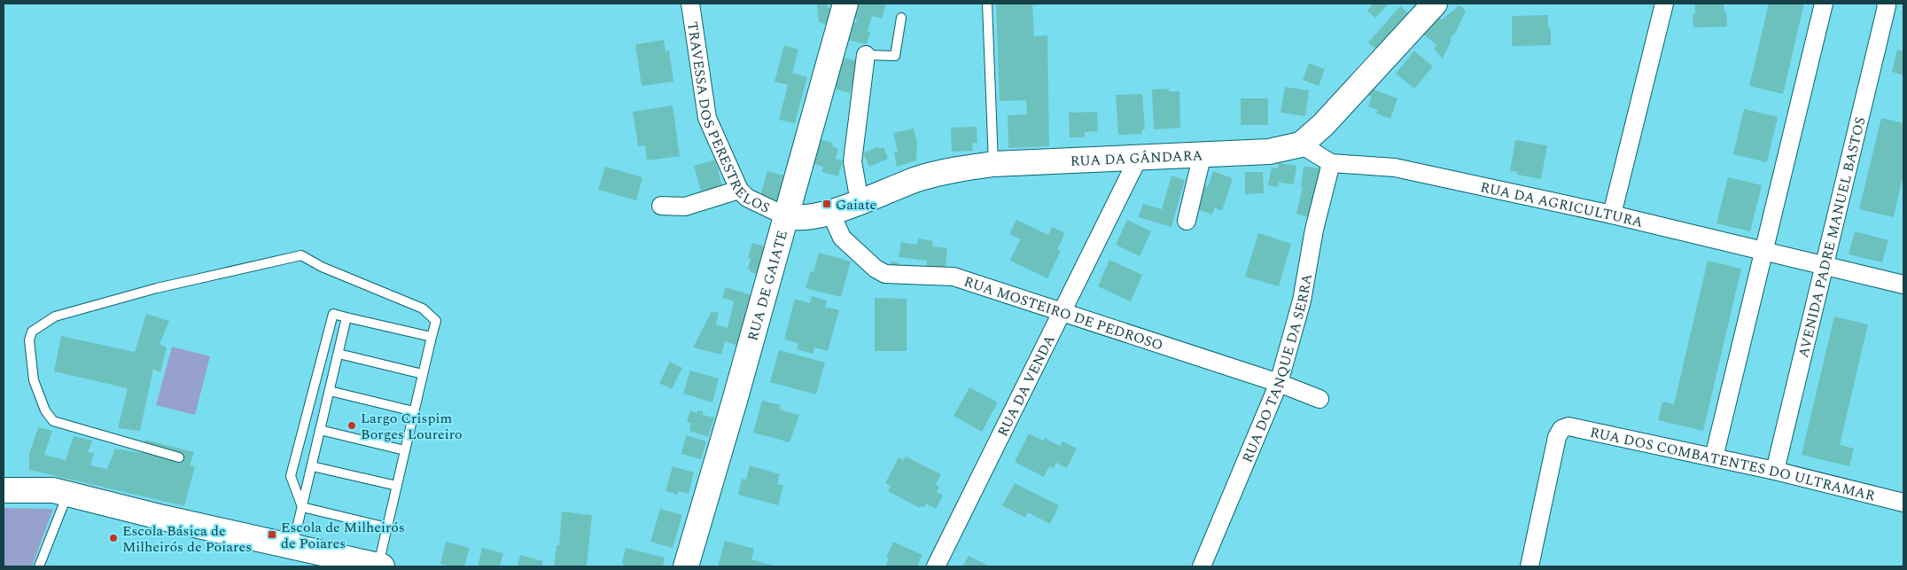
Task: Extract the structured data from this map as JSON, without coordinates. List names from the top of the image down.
{
  "streets": {
    "main road": ["RUA DA GÂNDARA", "RUA DE GAIATE"],
    "street": [
      "TRAVESSA DOS PERESTRELOS",
      "RUA DA AGRICULTURA",
      "AVENIDA PADRE MANUEL BASTOS",
      "RUA MOSTEIRO DE PEDROSO",
      "RUA DO TANQUE DA SERRA",
      "RUA DA VENDA",
      "RUA DOS COMBATENTES DO ULTRAMAR"
    ]
  },
  "crossings": [
    ["TRAVESSA DOS PERESTRELOS", "RUA DA GÂNDARA"],
    ["TRAVESSA DOS PERESTRELOS", "RUA DE GAIATE"],
    ["RUA DA GÂNDARA", "RUA DA AGRICULTURA"],
    ["RUA DA GÂNDARA", "RUA DE GAIATE"],
    ["RUA DA GÂNDARA", "RUA MOSTEIRO DE PEDROSO"],
    ["RUA DA GÂNDARA", "RUA DA VENDA"],
    ["RUA DA AGRICULTURA", "AVENIDA PADRE MANUEL BASTOS"],
    ["RUA DA AGRICULTURA", "RUA DO TANQUE DA SERRA"],
    ["AVENIDA PADRE MANUEL BASTOS", "RUA DOS COMBATENTES DO ULTRAMAR"],
    ["RUA MOSTEIRO DE PEDROSO", "RUA DO TANQUE DA SERRA"],
    ["RUA MOSTEIRO DE PEDROSO", "RUA DA VENDA"]
  ],
  "places": {
    "transit": ["Gaiate", "Escola de Milheirós de Poiares"],
    "other": ["Largo Crispim Borges Loureiro", "Escola Básica de Milheirós de Poiares"]
  }
}
